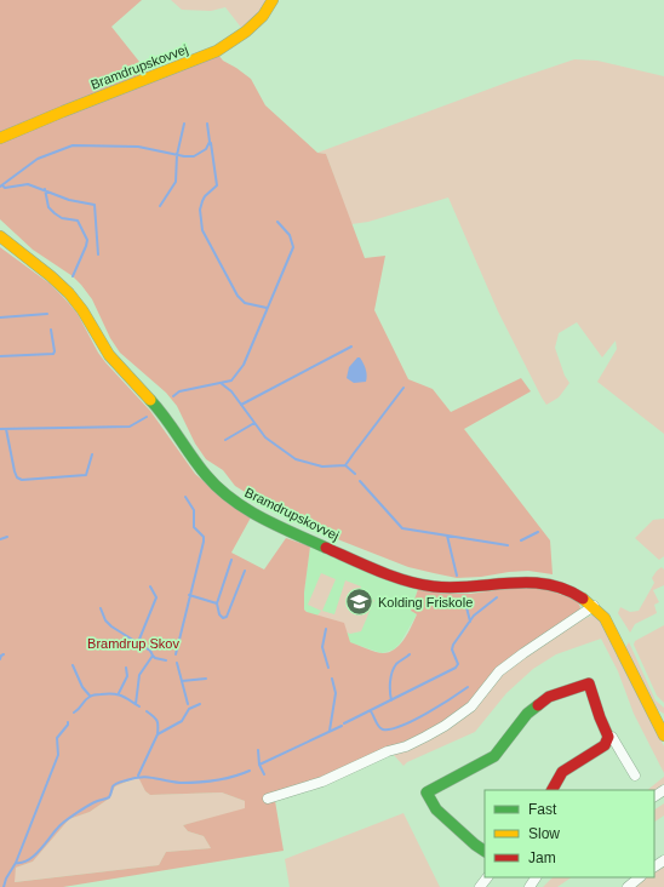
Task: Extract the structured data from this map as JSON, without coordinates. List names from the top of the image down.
{
  "streets": {
    "street": ["Bramdrupskovvej"]
  },
  "parks": ["Bramdrup Skov"],
  "places": {
    "school or university": ["Kolding Friskole"]
  },
  "legend": ["Fast", "Slow", "Jam"]
}
